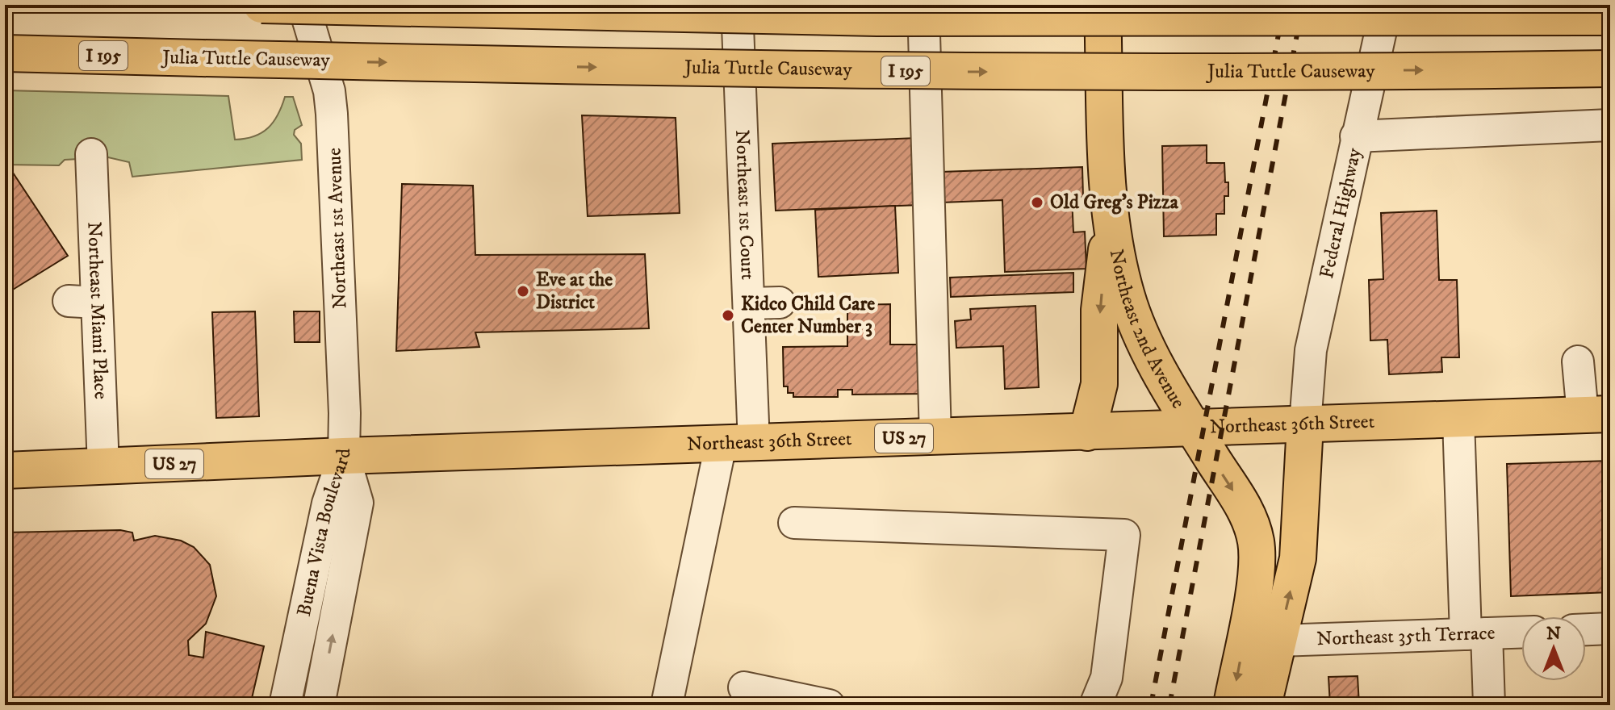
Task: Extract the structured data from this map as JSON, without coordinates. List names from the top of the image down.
{
  "streets": {
    "main road": [
      "I 195",
      "Julia Tuttle Causeway",
      "Northeast 2nd Avenue",
      "Northeast 36th Street",
      "US 27"
    ],
    "street": [
      "Northeast 1st Court",
      "Federal Highway",
      "Northeast 1st Avenue",
      "Northeast Miami Place",
      "Buena Vista Boulevard",
      "Northeast 35th Terrace"
    ]
  },
  "crossings": [
    ["Northeast 1st Court", "Northeast 36th Street"],
    ["Federal Highway", "Northeast 36th Street"],
    ["Northeast 1st Avenue", "Northeast 36th Street"],
    ["Northeast 1st Avenue", "Buena Vista Boulevard"],
    ["Northeast Miami Place", "Northeast 36th Street"],
    ["Northeast 2nd Avenue", "Northeast 36th Street"],
    ["Northeast 36th Street", "Buena Vista Boulevard"]
  ],
  "places": ["Old Greg’s Pizza", "Eve at the District", "Kidco Child Care Center Number 3"],
  "north": "top"
}
